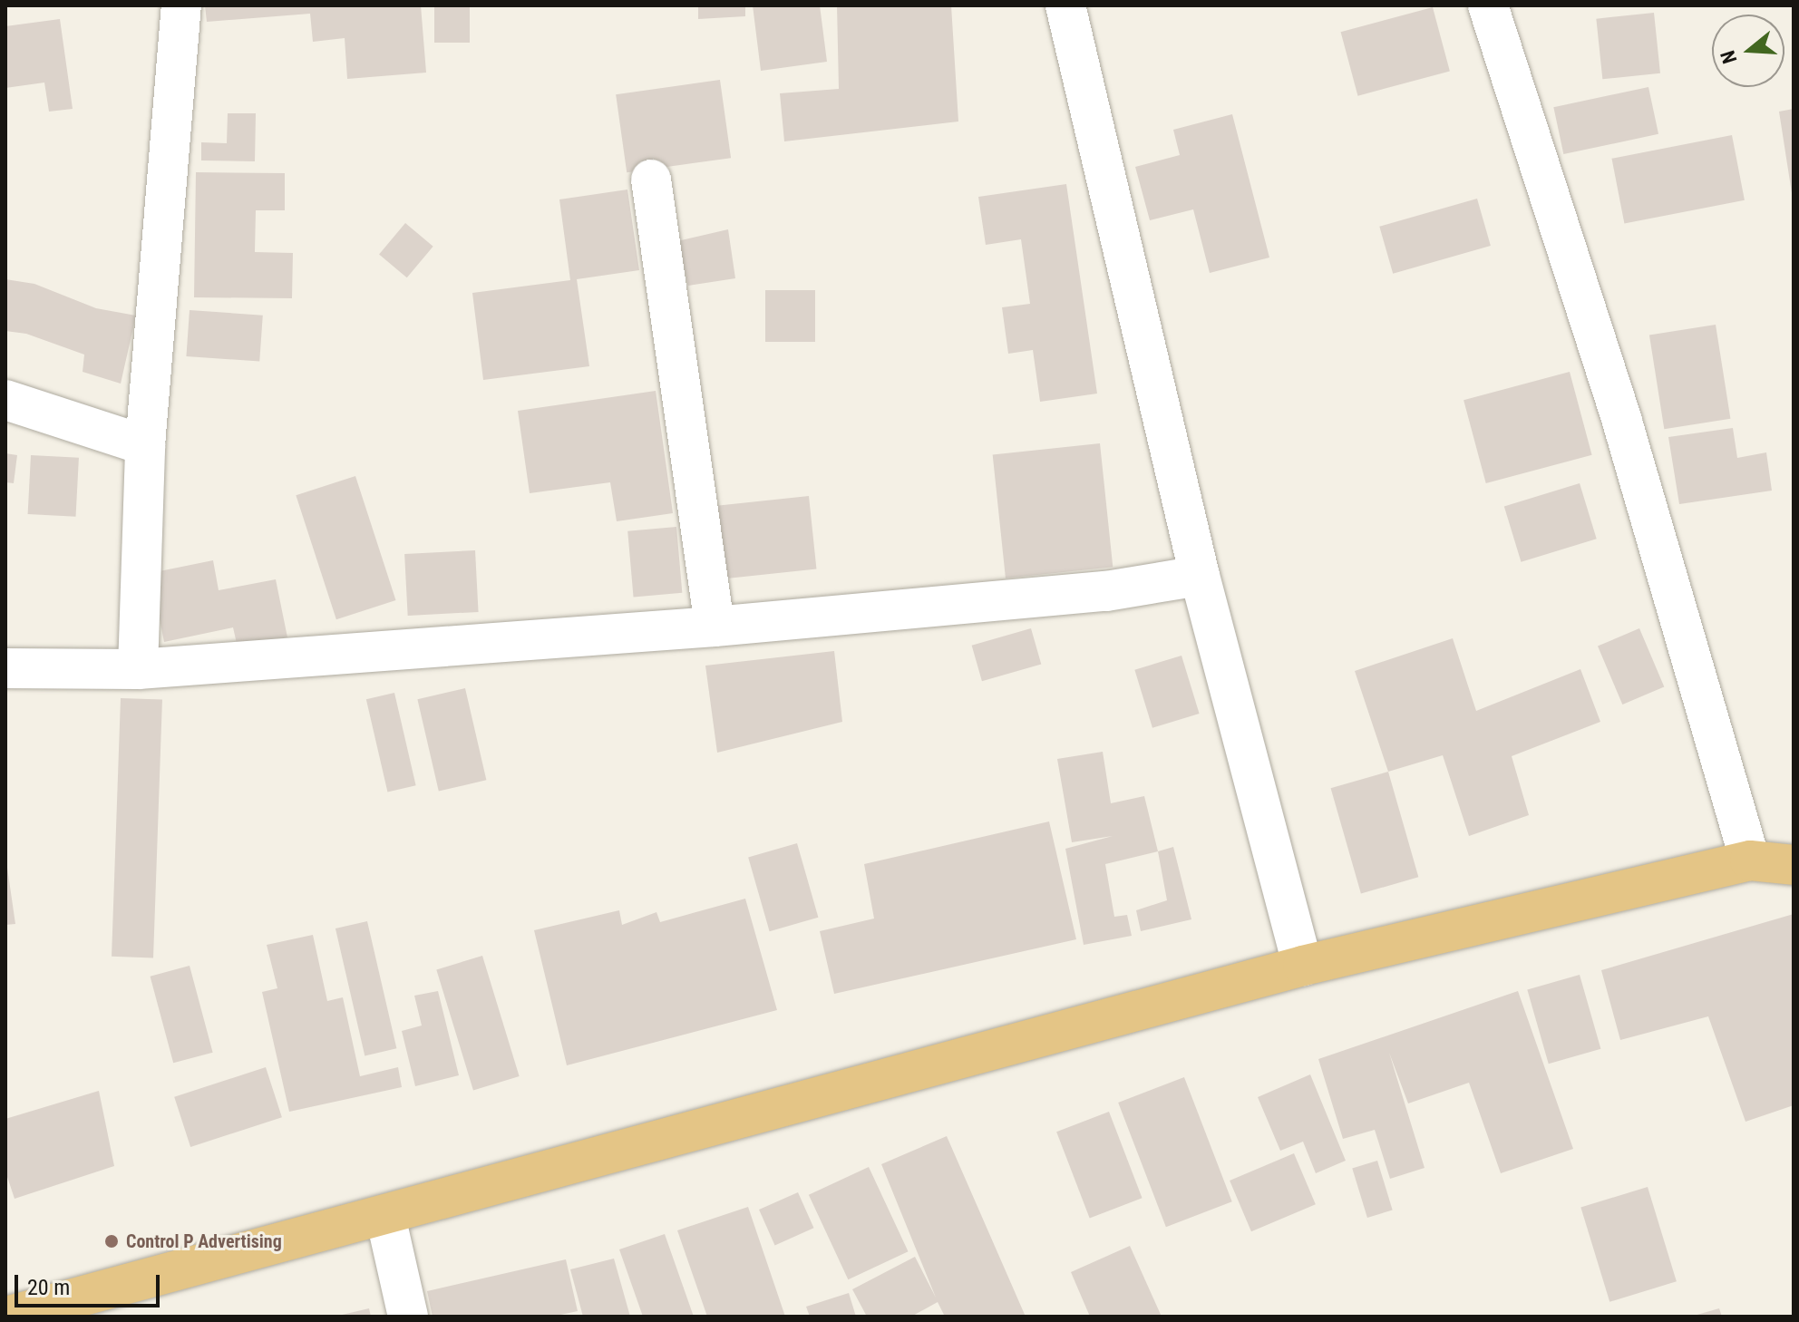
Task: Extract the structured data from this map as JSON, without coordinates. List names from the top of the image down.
{
  "places": ["Control P Advertising"],
  "scale_bar": "20 m",
  "north": "left"
}
